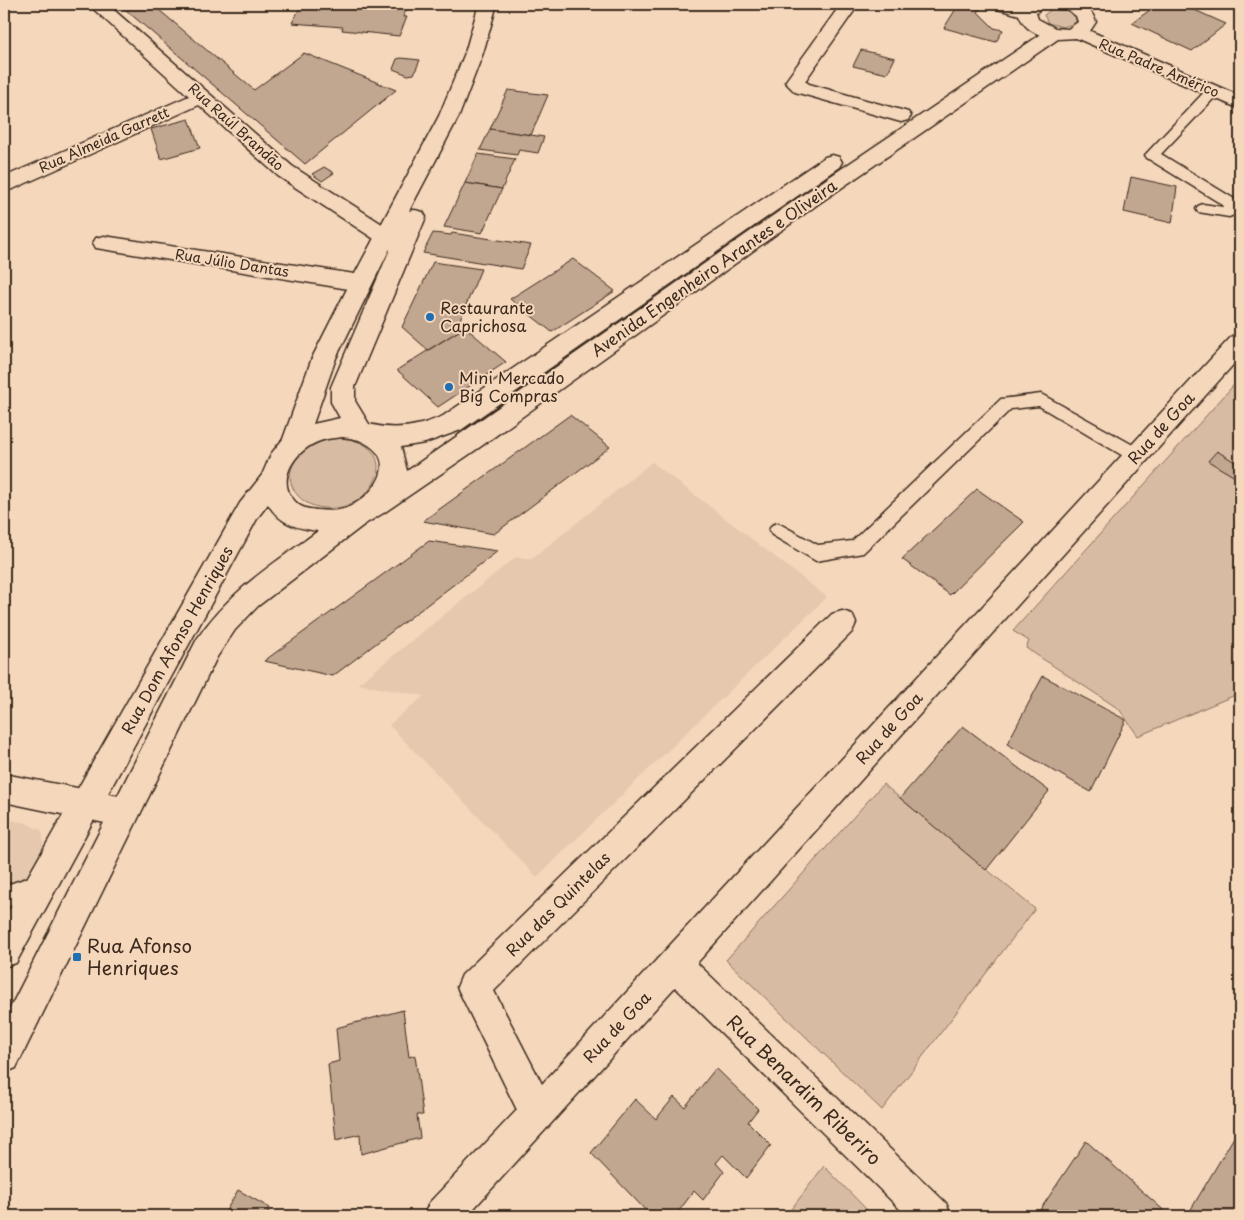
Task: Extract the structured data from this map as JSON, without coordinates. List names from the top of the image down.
{
  "streets": {
    "street": [
      "Rua Padre Américo",
      "Rua Raúl Brandão",
      "Rua Almeida Garrett",
      "Rua Júlio Dantas",
      "Avenida Engenheiro Arantes e Oliveira",
      "Rua de Goa",
      "Rua Dom Afonso Henriques",
      "Rua das Quintelas",
      "Rua Benardim Riberiro"
    ]
  },
  "crossings": [
    ["Rua Padre Américo", "Avenida Engenheiro Arantes e Oliveira"],
    ["Rua Raúl Brandão", "Rua Almeida Garrett"],
    ["Rua Raúl Brandão", "Rua Dom Afonso Henriques"],
    ["Rua Júlio Dantas", "Rua Dom Afonso Henriques"],
    ["Avenida Engenheiro Arantes e Oliveira", "Rua Dom Afonso Henriques"],
    ["Rua de Goa", "Rua das Quintelas"],
    ["Rua de Goa", "Rua Benardim Riberiro"]
  ],
  "places": {
    "other": ["Restaurante Caprichosa", "Mini Mercado Big Compras"],
    "transit": ["Rua Afonso Henriques"]
  }
}
